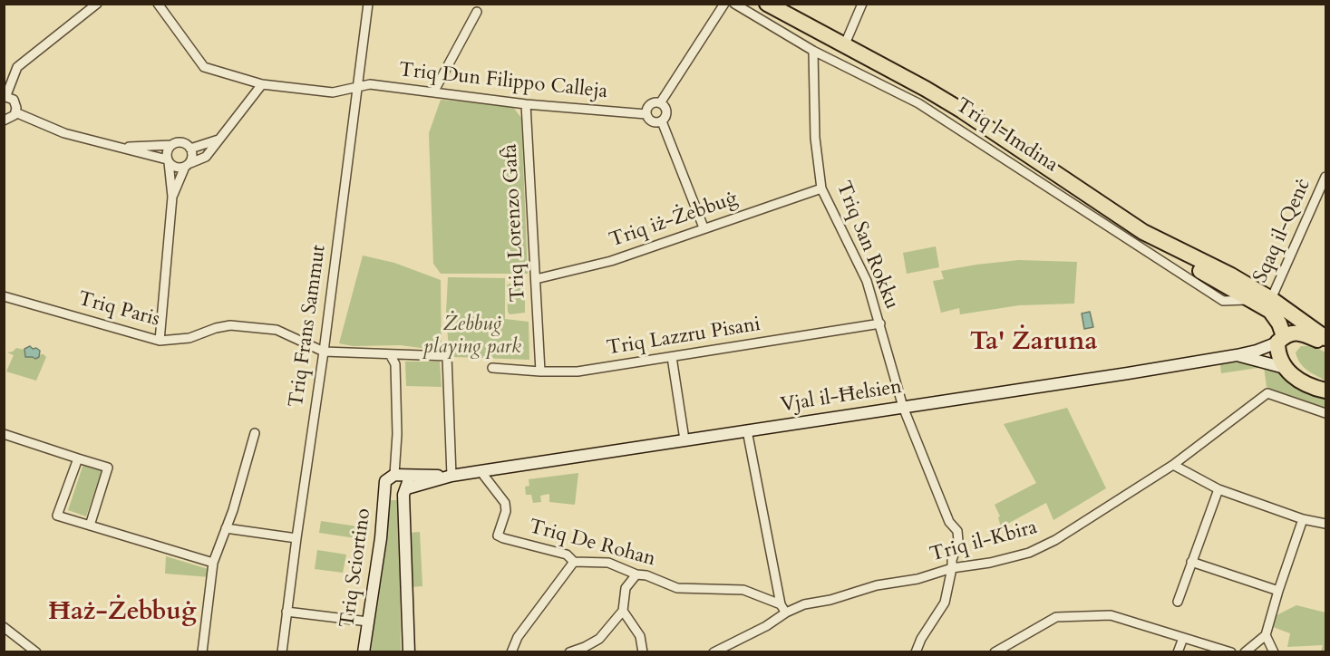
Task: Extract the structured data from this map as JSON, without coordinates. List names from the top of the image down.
{
  "streets": {
    "highway": ["Triq l-Imdina"],
    "street": [
      "Triq Dun Filippo Calleja",
      "Triq iż-Żebbuġ",
      "Triq Lorenzo Gafà",
      "Sqaq il-Qenċ",
      "Triq San Rokku",
      "Triq Paris",
      "Triq Frans Sammut",
      "Triq Lazzru Pisani",
      "Vjal il-Ħelsien",
      "Triq il-Kbira",
      "Triq De Rohan",
      "Triq Sciortino"
    ]
  },
  "crossings": [
    ["Triq Dun Filippo Calleja", "Triq Lorenzo Gafà"],
    ["Triq Dun Filippo Calleja", "Triq Frans Sammut"],
    ["Triq l-Imdina", "Sqaq il-Qenċ"],
    ["Triq l-Imdina", "Triq San Rokku"],
    ["Triq l-Imdina", "Vjal il-Ħelsien"],
    ["Triq iż-Żebbuġ", "Triq Lorenzo Gafà"],
    ["Triq iż-Żebbuġ", "Triq San Rokku"],
    ["Triq Lorenzo Gafà", "Triq Lazzru Pisani"],
    ["Triq San Rokku", "Triq Lazzru Pisani"],
    ["Triq San Rokku", "Vjal il-Ħelsien"],
    ["Triq San Rokku", "Triq il-Kbira"],
    ["Triq Paris", "Triq Frans Sammut"],
    ["Triq Paris", "Vjal il-Ħelsien"],
    ["Triq Paris", "Triq Sciortino"],
    ["Vjal il-Ħelsien", "Triq De Rohan"],
    ["Vjal il-Ħelsien", "Triq Sciortino"]
  ],
  "districts": ["Ta' Żaruna", "Ħaż-Żebbuġ"],
  "parks": ["Żebbuġ playing park"]
}
